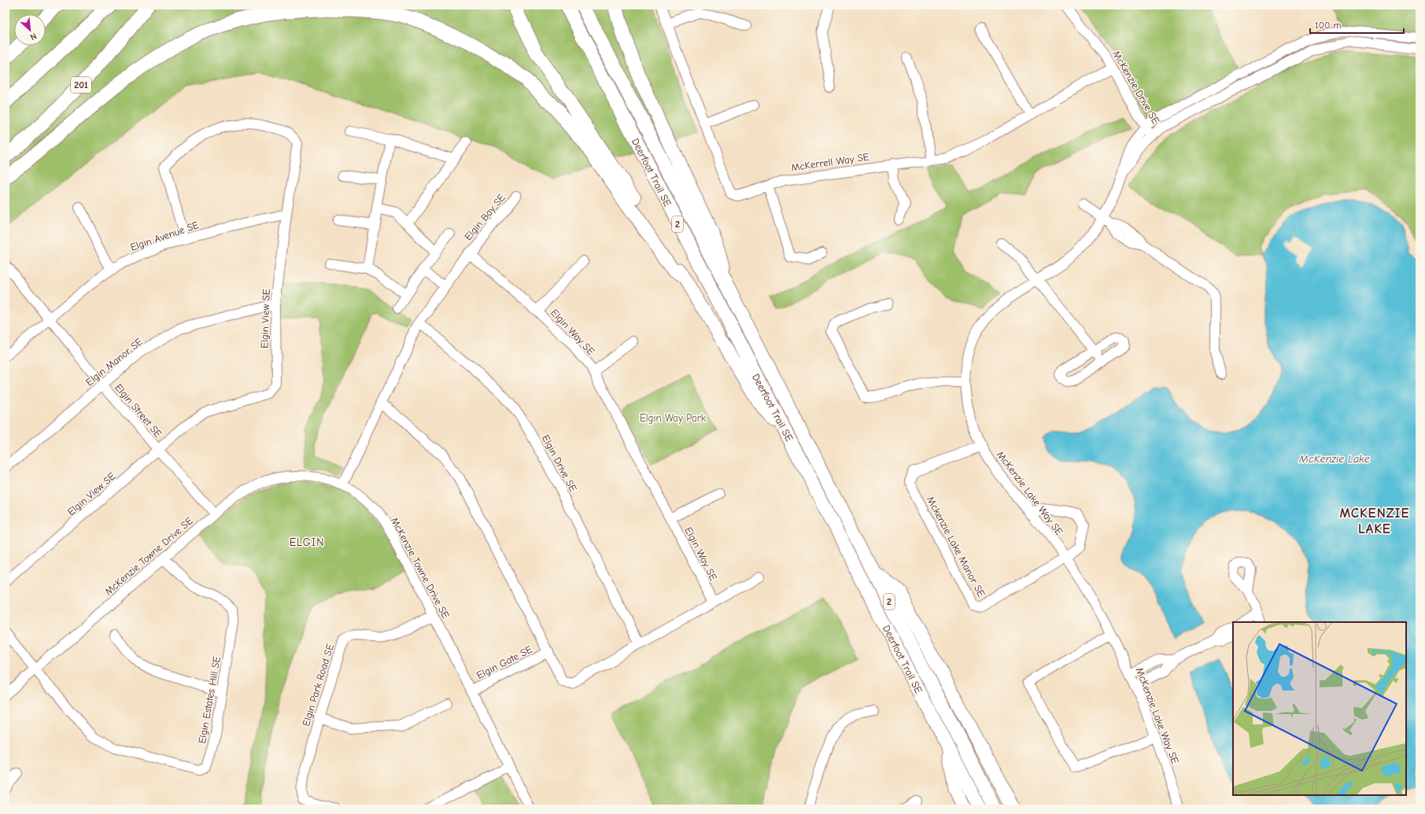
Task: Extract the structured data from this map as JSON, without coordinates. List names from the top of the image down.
{
  "streets": {
    "highway": ["201", "Deerfoot Trail SE", "2"],
    "street": [
      "McKenzie Drive SE",
      "McKerrell Way SE",
      "Elgin Bay SE",
      "Elgin Avenue SE",
      "Elgin View SE",
      "Elgin Way SE",
      "Elgin Manor SE",
      "Elgin Street SE",
      "Elgin Drive SE",
      "McKenzie Lake Way SE",
      "Mckenzie Lake Manor SE",
      "McKenzie Towne Drive SE",
      "Elgin Gate SE",
      "Elgin Park Road SE",
      "Elgin Estates Hill SE"
    ]
  },
  "crossings": [
    ["McKenzie Drive SE", "McKerrell Way SE"],
    ["McKenzie Drive SE", "McKenzie Lake Way SE"],
    ["Elgin Bay SE", "Elgin Way SE"],
    ["Elgin Avenue SE", "Elgin View SE"],
    ["Elgin Avenue SE", "Elgin Street SE"],
    ["Elgin View SE", "Elgin Manor SE"],
    ["Elgin View SE", "Elgin Street SE"],
    ["Elgin Manor SE", "Elgin Street SE"],
    ["Elgin Street SE", "McKenzie Towne Drive SE"],
    ["McKenzie Lake Way SE", "Mckenzie Lake Manor SE"],
    ["McKenzie Towne Drive SE", "Elgin Gate SE"],
    ["McKenzie Towne Drive SE", "Elgin Park Road SE"],
    ["McKenzie Towne Drive SE", "Elgin Estates Hill SE"]
  ],
  "districts": ["MCKENZIE LAKE", "ELGIN"],
  "water": ["McKenzie Lake"],
  "parks": ["Elgin Way Park"],
  "scale_bar": "100 m",
  "north": "bottom right"
}
